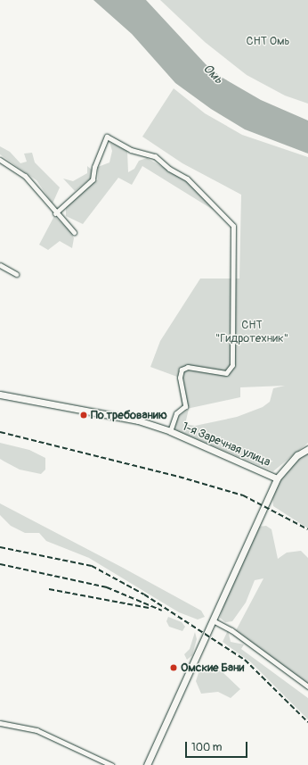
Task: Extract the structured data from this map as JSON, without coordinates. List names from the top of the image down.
{
  "streets": {
    "street": ["1-я Заречная улица"]
  },
  "water": ["Омь"],
  "parks": ["СНТ Омь", "СНТ \"Гидротехник\""],
  "places": ["По требованию", "Омские Бани"],
  "scale_bar": "100 m"
}
